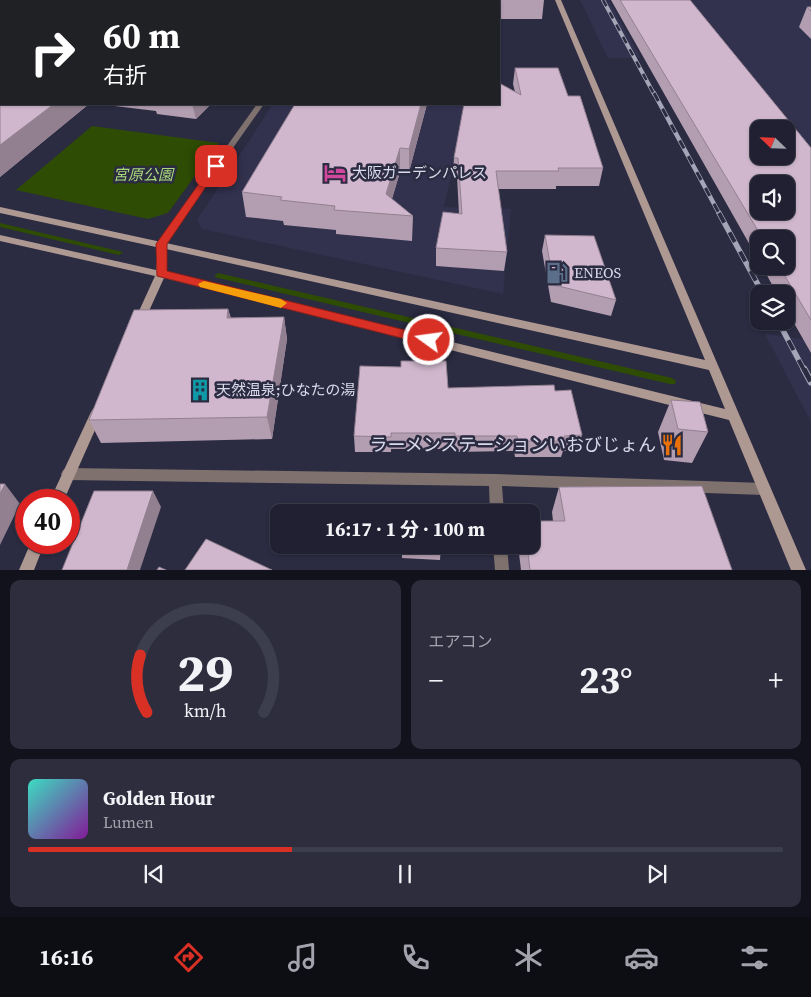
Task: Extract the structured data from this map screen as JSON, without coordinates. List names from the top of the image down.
{
  "parks": ["宮原公園"],
  "places": {
    "hotel": ["大阪ガーデンパレス"],
    "fuel station": ["ENEOS"],
    "building": ["天然温泉;ひなたの湯"],
    "restaurant": ["ラーメンステーションいおびじょん"]
  },
  "north": "top left",
  "page": {
    "turn": ["60 m", "右折"],
    "limit": "40",
    "trip": "16:17 · 1 分 · 100 m",
    "tile": "エアコン",
    "heat": ["−", "23°", "+"],
    "song": ["Golden Hour", "Lumen"],
    "tabs": "16:16",
    "gauge": ["29", "km/h"]
  }
}
